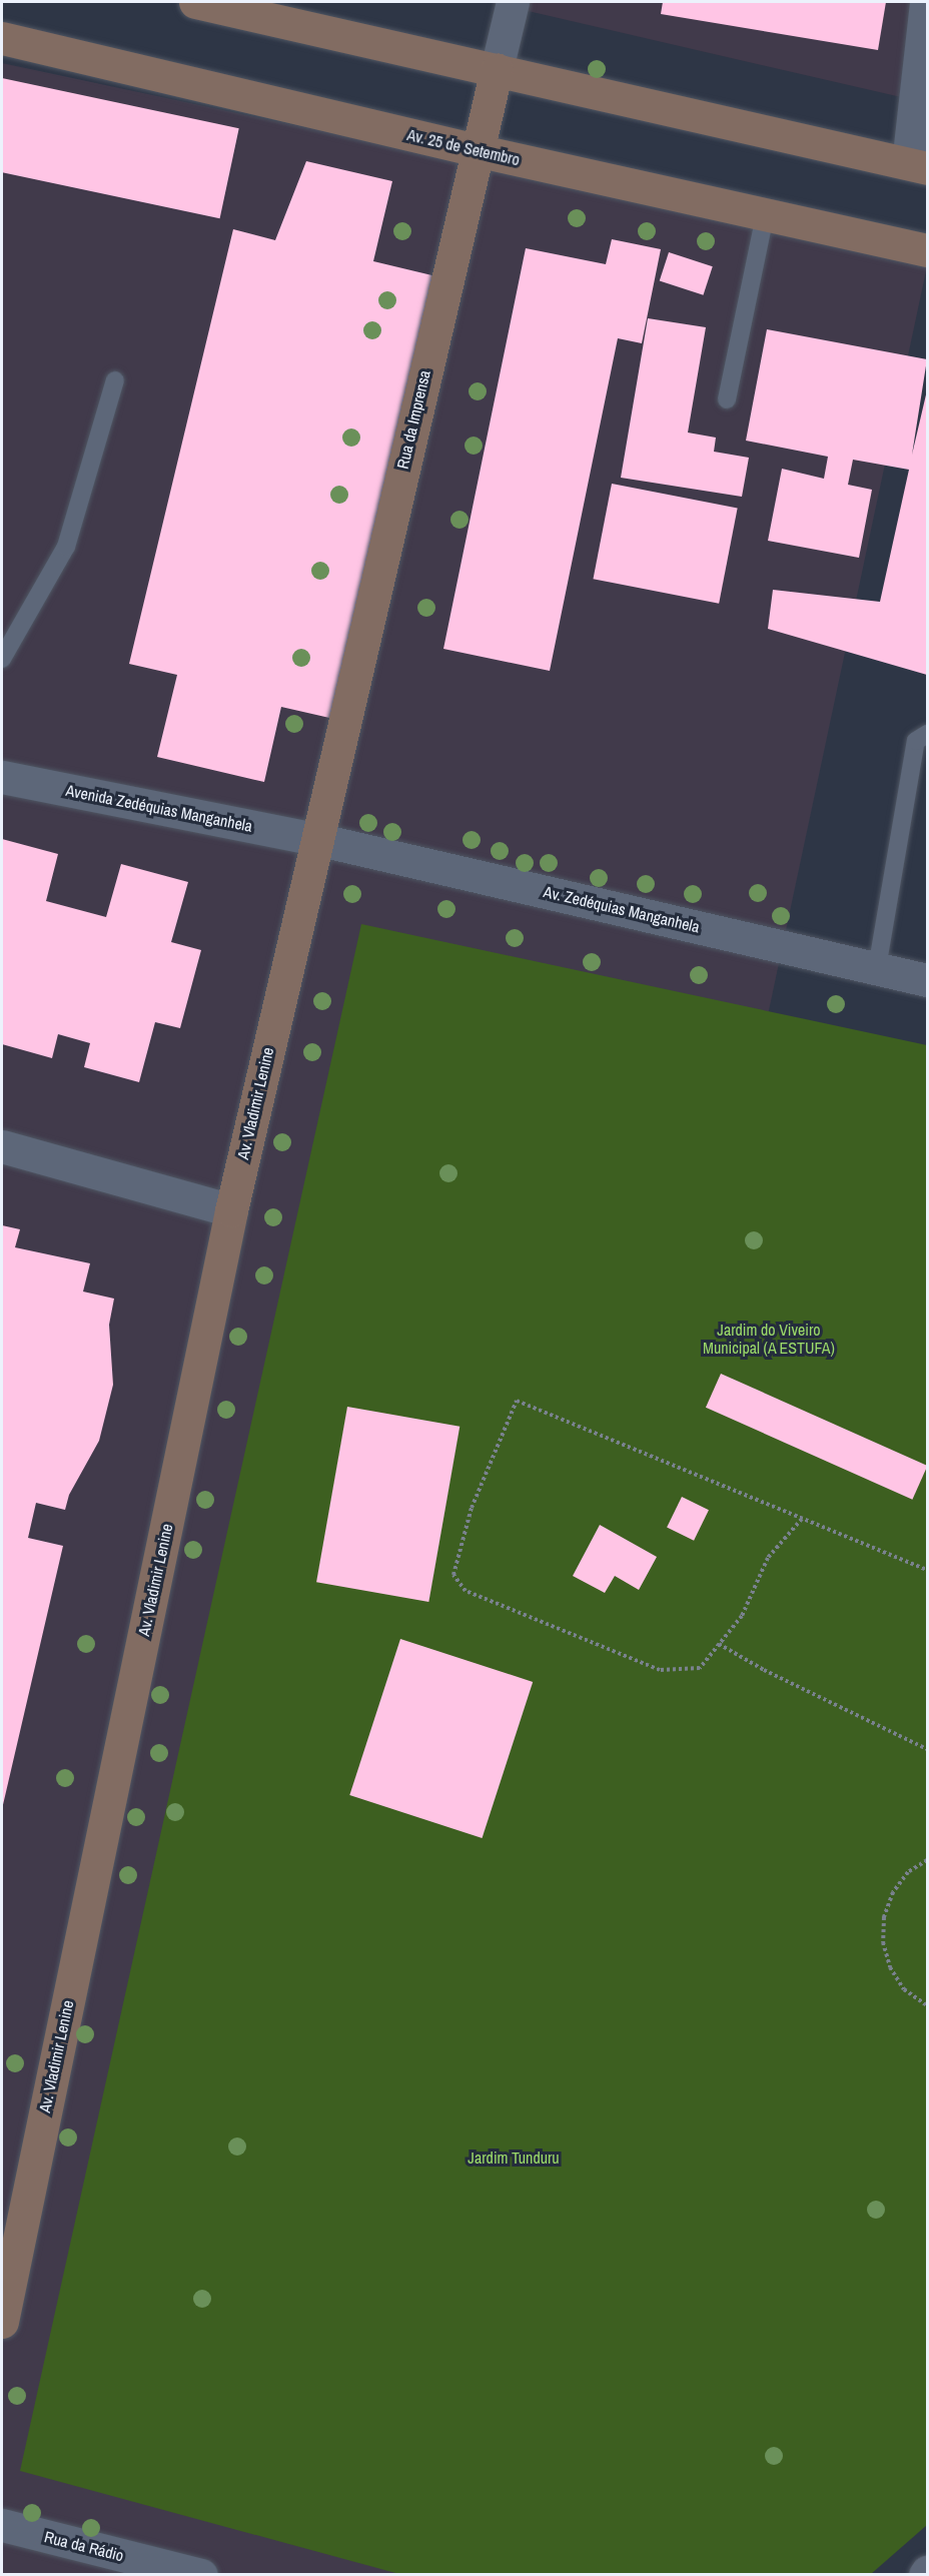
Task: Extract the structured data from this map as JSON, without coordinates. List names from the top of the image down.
{
  "streets": {
    "main road": ["Av. 25 de Setembro", "Rua da Imprensa", "Av. Vladimir Lenine"],
    "street": ["Avenida Zedéquias Manganhela", "Av. Zedéquias Manganhela", "Rua da Rádio"]
  },
  "crossings": [
    ["Av. 25 de Setembro", "Rua da Imprensa"],
    ["Rua da Imprensa", "Avenida Zedéquias Manganhela"],
    ["Rua da Imprensa", "Av. Zedéquias Manganhela"],
    ["Rua da Imprensa", "Av. Vladimir Lenine"],
    ["Avenida Zedéquias Manganhela", "Av. Zedéquias Manganhela"],
    ["Avenida Zedéquias Manganhela", "Av. Vladimir Lenine"],
    ["Av. Zedéquias Manganhela", "Av. Vladimir Lenine"]
  ],
  "parks": ["Jardim do Viveiro Municipal (A ESTUFA)", "Jardim Tunduru"]
}
